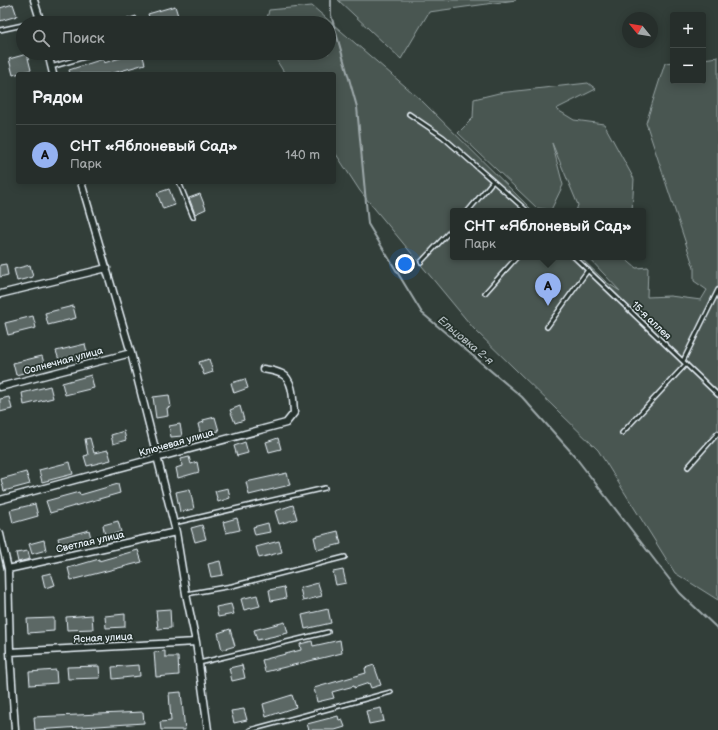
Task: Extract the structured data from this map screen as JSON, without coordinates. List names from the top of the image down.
{
  "streets": {
    "street": [
      "Солнечная улица",
      "Ключевая улица",
      "Светлая улица",
      "Ясная улица"
    ],
    "lane": ["15-я аллея"]
  },
  "water": ["Ельцовка 2-я"],
  "north": "top left",
  "page": {
    "map_buttons": ["+", "−"],
    "search": "Поиск",
    "heading": "Рядом",
    "list": [
      {
        "mark": "A",
        "name": "СНТ «Яблоневый Сад»",
        "note": "Парк",
        "value": "140 m"
      }
    ],
    "popup": ["СНТ «Яблоневый Сад»", "Парк"],
    "pins": "A"
  }
}
